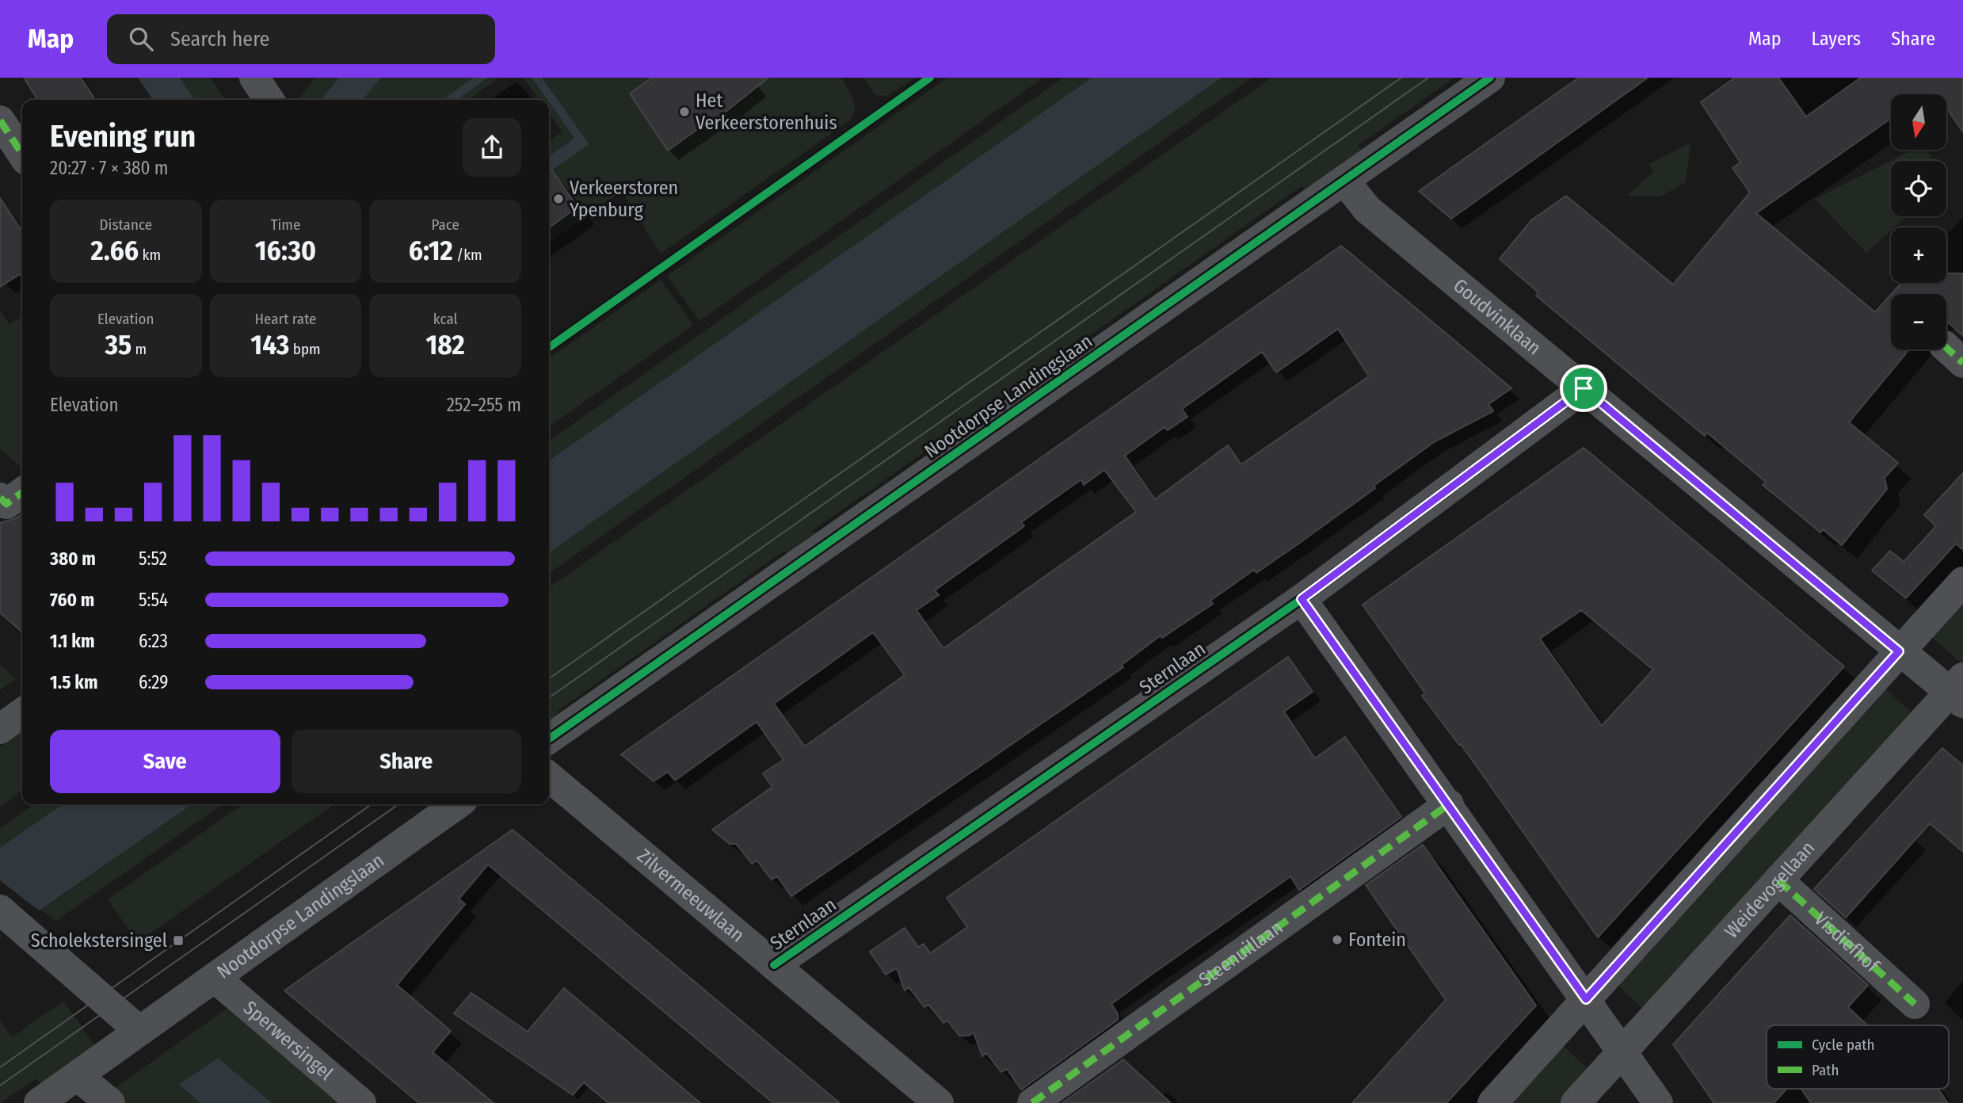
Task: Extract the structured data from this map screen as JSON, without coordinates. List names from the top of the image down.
{
  "streets": {
    "street": [
      "Goudvinklaan",
      "Nootdorpse Landingslaan",
      "Sternlaan",
      "Weidevogellaan",
      "Zilvermeeuwlaan",
      "Visdiefhof",
      "Steenuillaan",
      "Sperwersingel"
    ]
  },
  "crossings": [
    ["Goudvinklaan", "Nootdorpse Landingslaan"],
    ["Goudvinklaan", "Sternlaan"],
    ["Goudvinklaan", "Weidevogellaan"],
    ["Nootdorpse Landingslaan", "Sperwersingel"],
    ["Sternlaan", "Zilvermeeuwlaan"],
    ["Weidevogellaan", "Visdiefhof"]
  ],
  "places": {
    "other": ["Het Verkeerstorenhuis", "Verkeerstoren Ypenburg", "Fontein"],
    "transit": ["Scholekstersingel"]
  },
  "legend": ["Cycle path", "Path"],
  "north": "bottom",
  "page": {
    "header": "Map",
    "search": "Search here",
    "nav": ["Map", "Layers", "Share"],
    "map_buttons": ["+", "−"],
    "heading": ["Evening run", "20:27 · 7 × 380 m"],
    "stats": [
      ["Distance", "2.66 km"],
      ["Time", "16:30"],
      ["Pace", "6:12 /km"],
      ["Elevation", "35 m"],
      ["Heart rate", "143 bpm"],
      ["kcal", "182"]
    ],
    "chart": ["Elevation", "252–255 m"],
    "list": [
      {
        "name": "380 m",
        "note": "5:52"
      },
      {
        "name": "760 m",
        "note": "5:54"
      },
      {
        "name": "1.1 km",
        "note": "6:23"
      },
      {
        "name": "1.5 km",
        "note": "6:29"
      }
    ],
    "buttons": ["Save", "Share"]
  }
}
